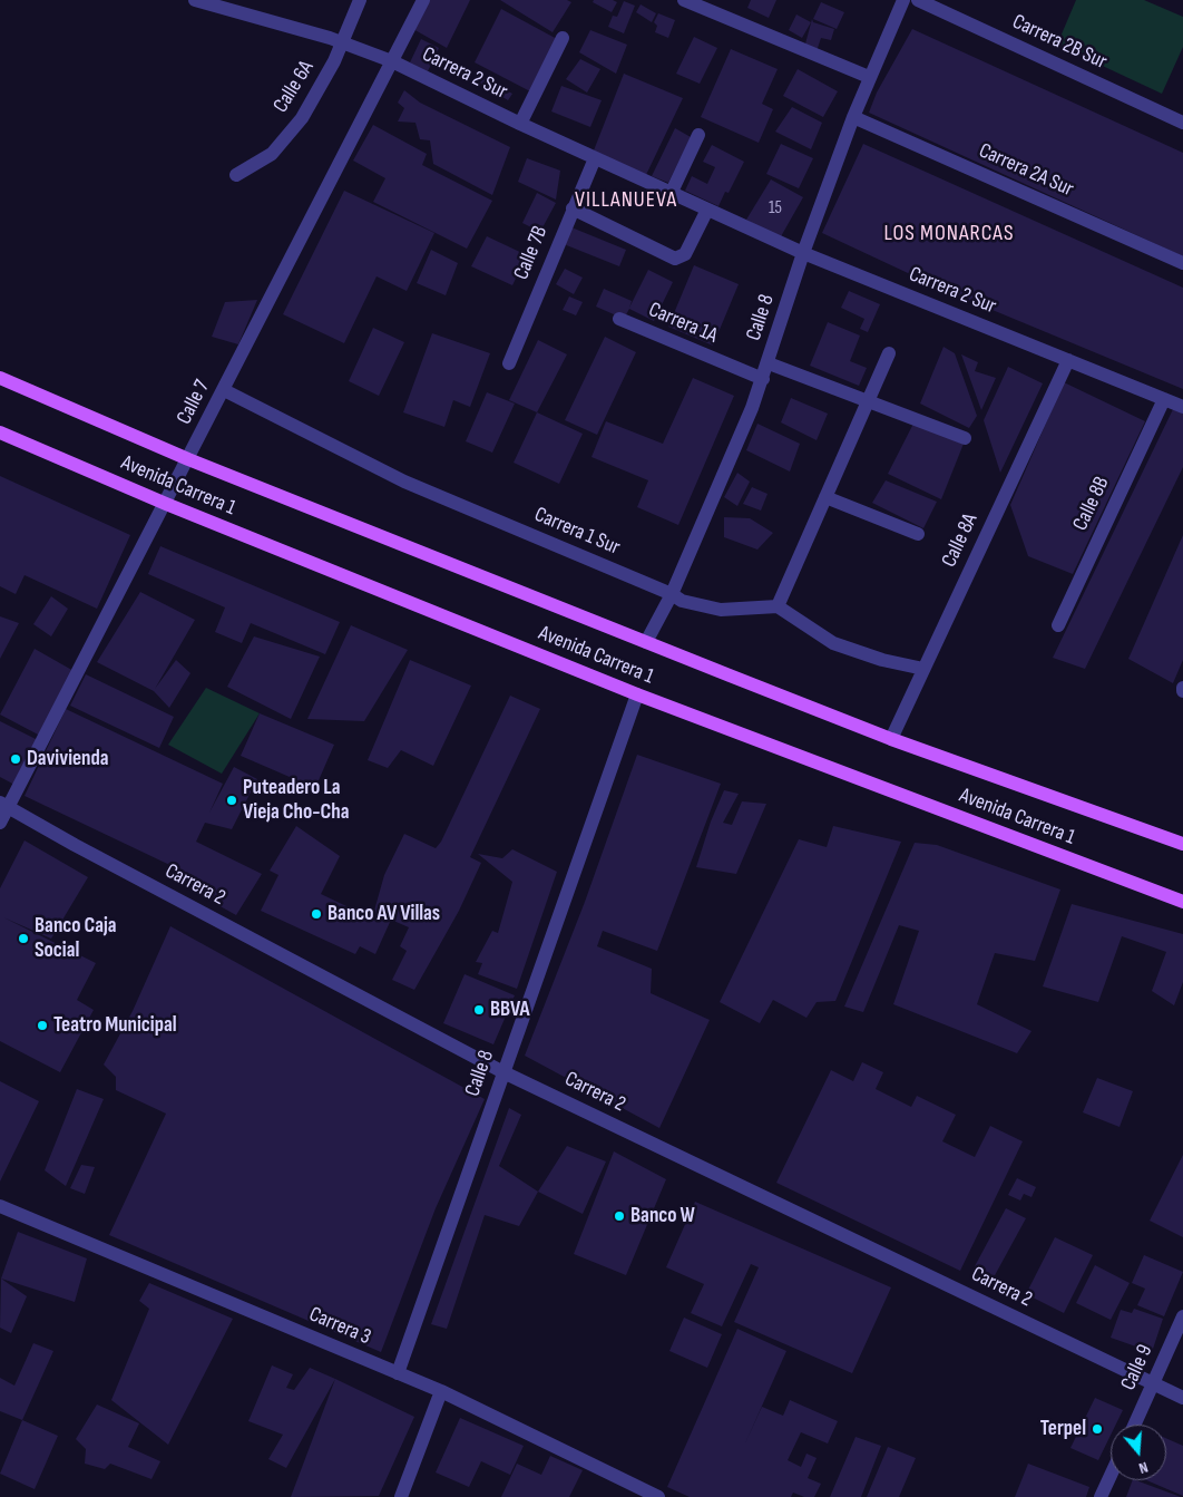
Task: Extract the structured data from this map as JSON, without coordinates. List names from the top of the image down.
{
  "streets": {
    "main road": ["Avenida Carrera 1"],
    "street": [
      "Carrera 2B Sur",
      "Carrera 2 Sur",
      "Calle 6A",
      "Carrera 2A Sur",
      "Calle 7B",
      "Calle 8",
      "Carrera 1A",
      "Calle 7",
      "Calle 8B",
      "Carrera 1 Sur",
      "Calle 8A",
      "Carrera 2",
      "Carrera 3",
      "Calle 9"
    ]
  },
  "crossings": [
    ["Carrera 2 Sur", "Calle 6A"],
    ["Carrera 2 Sur", "Calle 7B"],
    ["Carrera 2 Sur", "Calle 8"],
    ["Carrera 2 Sur", "Calle 7"],
    ["Carrera 2 Sur", "Calle 8B"],
    ["Carrera 2 Sur", "Calle 8A"],
    ["Carrera 2A Sur", "Calle 8"],
    ["Calle 8", "Carrera 1A"],
    ["Calle 8", "Avenida Carrera 1"],
    ["Calle 8", "Carrera 1 Sur"],
    ["Calle 8", "Carrera 2"],
    ["Calle 8", "Carrera 3"],
    ["Calle 7", "Avenida Carrera 1"],
    ["Calle 7", "Carrera 1 Sur"],
    ["Calle 7", "Carrera 2"],
    ["Avenida Carrera 1", "Calle 8A"],
    ["Carrera 2", "Calle 9"]
  ],
  "districts": ["VILLANUEVA", "LOS MONARCAS"],
  "places": [
    "Davivienda",
    "Puteadero La Vieja Cho-Cha",
    "Banco AV Villas",
    "Banco Caja Social",
    "BBVA",
    "Teatro Municipal",
    "Banco W",
    "Terpel"
  ],
  "house_numbers": ["15"],
  "north": "bottom"
}
